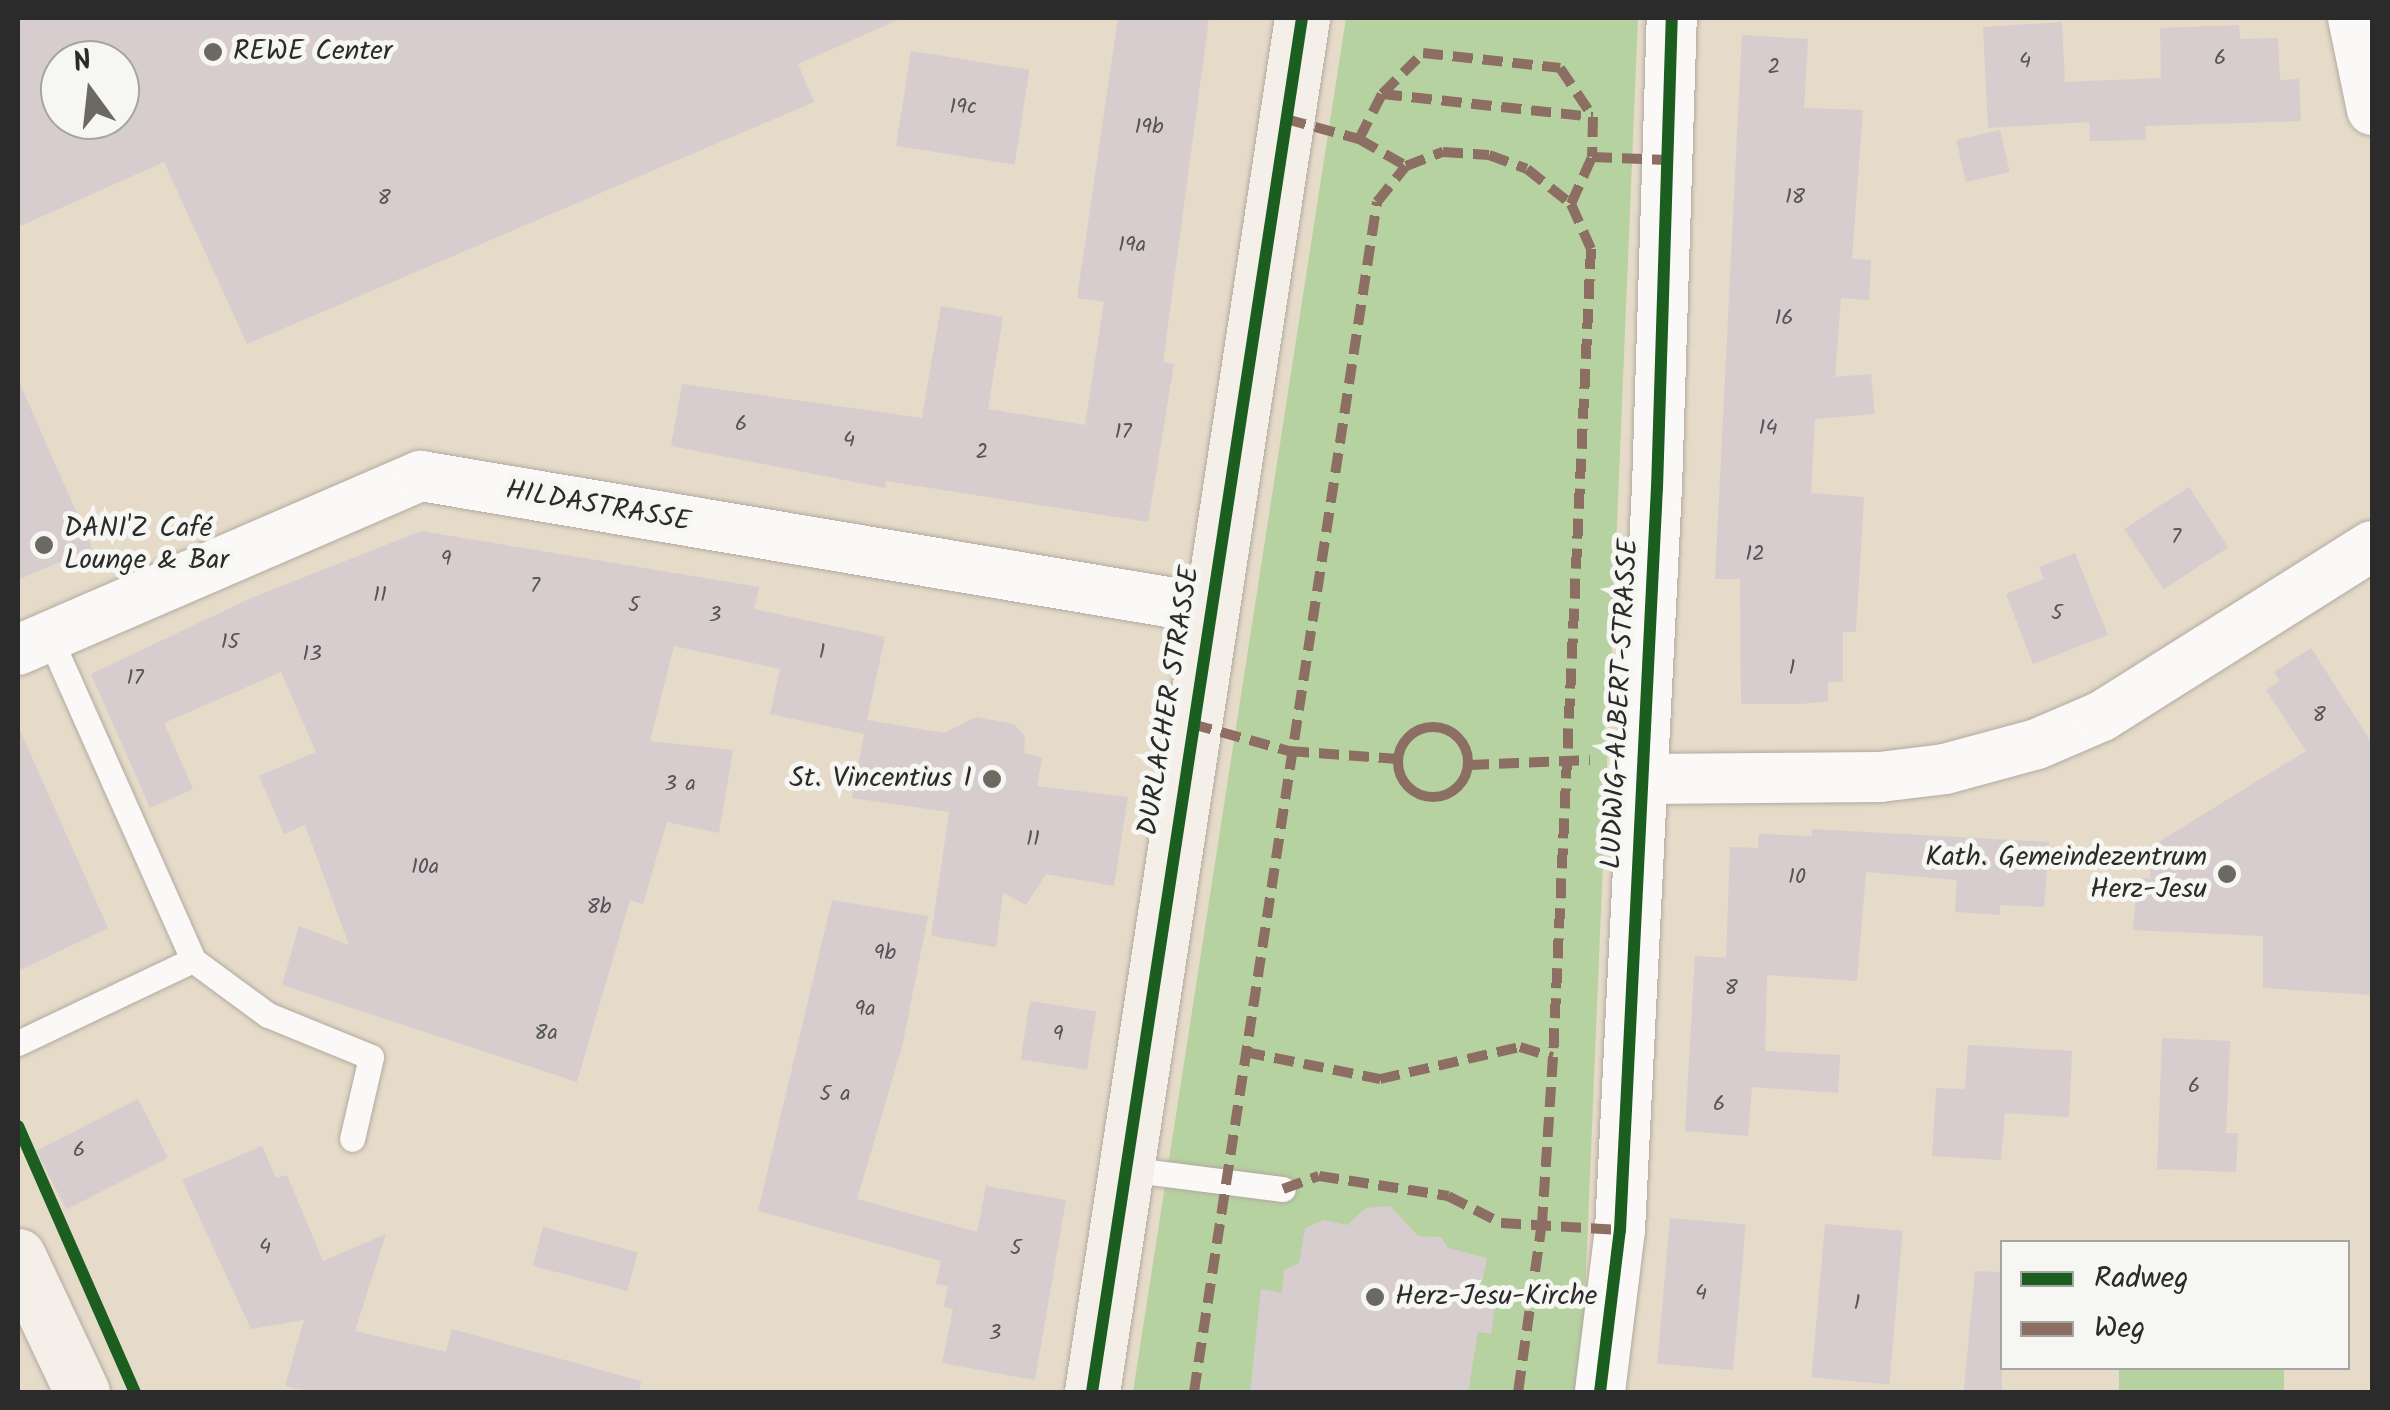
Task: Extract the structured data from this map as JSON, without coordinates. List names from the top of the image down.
{
  "streets": {
    "street": ["HILDASTRASSE", "DURLACHER STRASSE", "LUDWIG-ALBERT-STRASSE"]
  },
  "crossings": [
    ["HILDASTRASSE", "DURLACHER STRASSE"]
  ],
  "places": [
    "REWE Center",
    "DANI'Z Café Lounge & Bar",
    "St. Vincentius I",
    "Kath. Gemeindezentrum Herz-Jesu",
    "Herz-Jesu-Kirche"
  ],
  "house_numbers": [
    "6",
    "4",
    "2",
    "19c",
    "19b",
    "18",
    "8",
    "19a",
    "16",
    "6",
    "14",
    "17",
    "4",
    "2",
    "7",
    "12",
    "9",
    "7",
    "11",
    "5",
    "5",
    "3",
    "15",
    "1",
    "13",
    "1",
    "17",
    "8",
    "3 a",
    "11",
    "10a",
    "10",
    "8b",
    "9b",
    "8",
    "9a",
    "8a",
    "9",
    "6",
    "5 a",
    "6",
    "6",
    "4",
    "5",
    "4",
    "1",
    "3"
  ],
  "legend": ["Radweg", "Weg"],
  "north": "top"
}
